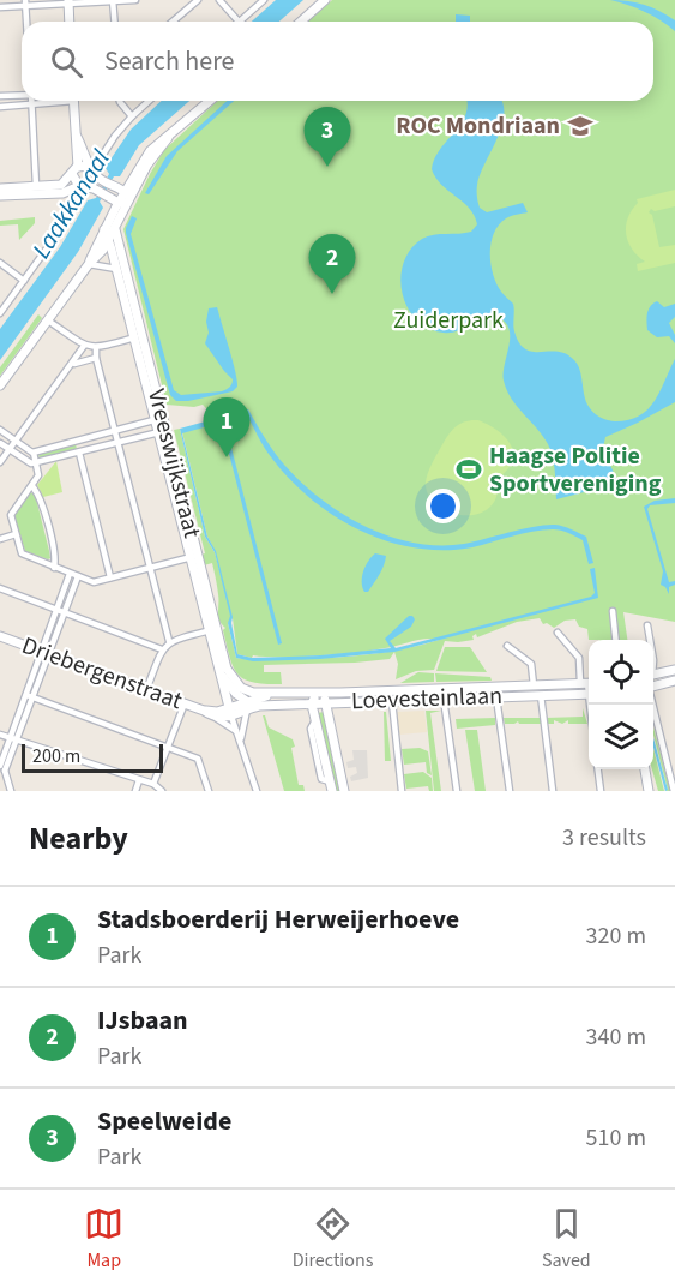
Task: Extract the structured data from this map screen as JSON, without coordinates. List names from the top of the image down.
{
  "streets": {
    "main road": ["Vreeswijkstraat", "Driebergenstraat", "Loevesteinlaan"]
  },
  "crossings": [
    ["Vreeswijkstraat", "Driebergenstraat"],
    ["Driebergenstraat", "Loevesteinlaan"]
  ],
  "water": ["Laakkanaal"],
  "parks": ["Zuiderpark"],
  "places": {
    "school or university": ["ROC Mondriaan"],
    "sports": ["Haagse Politie Sportvereniging"]
  },
  "scale_bar": "200 m",
  "page": {
    "search": "Search here",
    "pins": ["3", "2", "1"],
    "scale": "200 m",
    "heading": ["Nearby", "3 results"],
    "list": [
      {
        "mark": "1",
        "name": "Stadsboerderij Herweijerhoeve",
        "note": "Park",
        "value": "320 m"
      },
      {
        "mark": "2",
        "name": "IJsbaan",
        "note": "Park",
        "value": "340 m"
      },
      {
        "mark": "3",
        "name": "Speelweide",
        "note": "Park",
        "value": "510 m"
      }
    ],
    "nav": ["Map", "Directions", "Saved"]
  }
}
